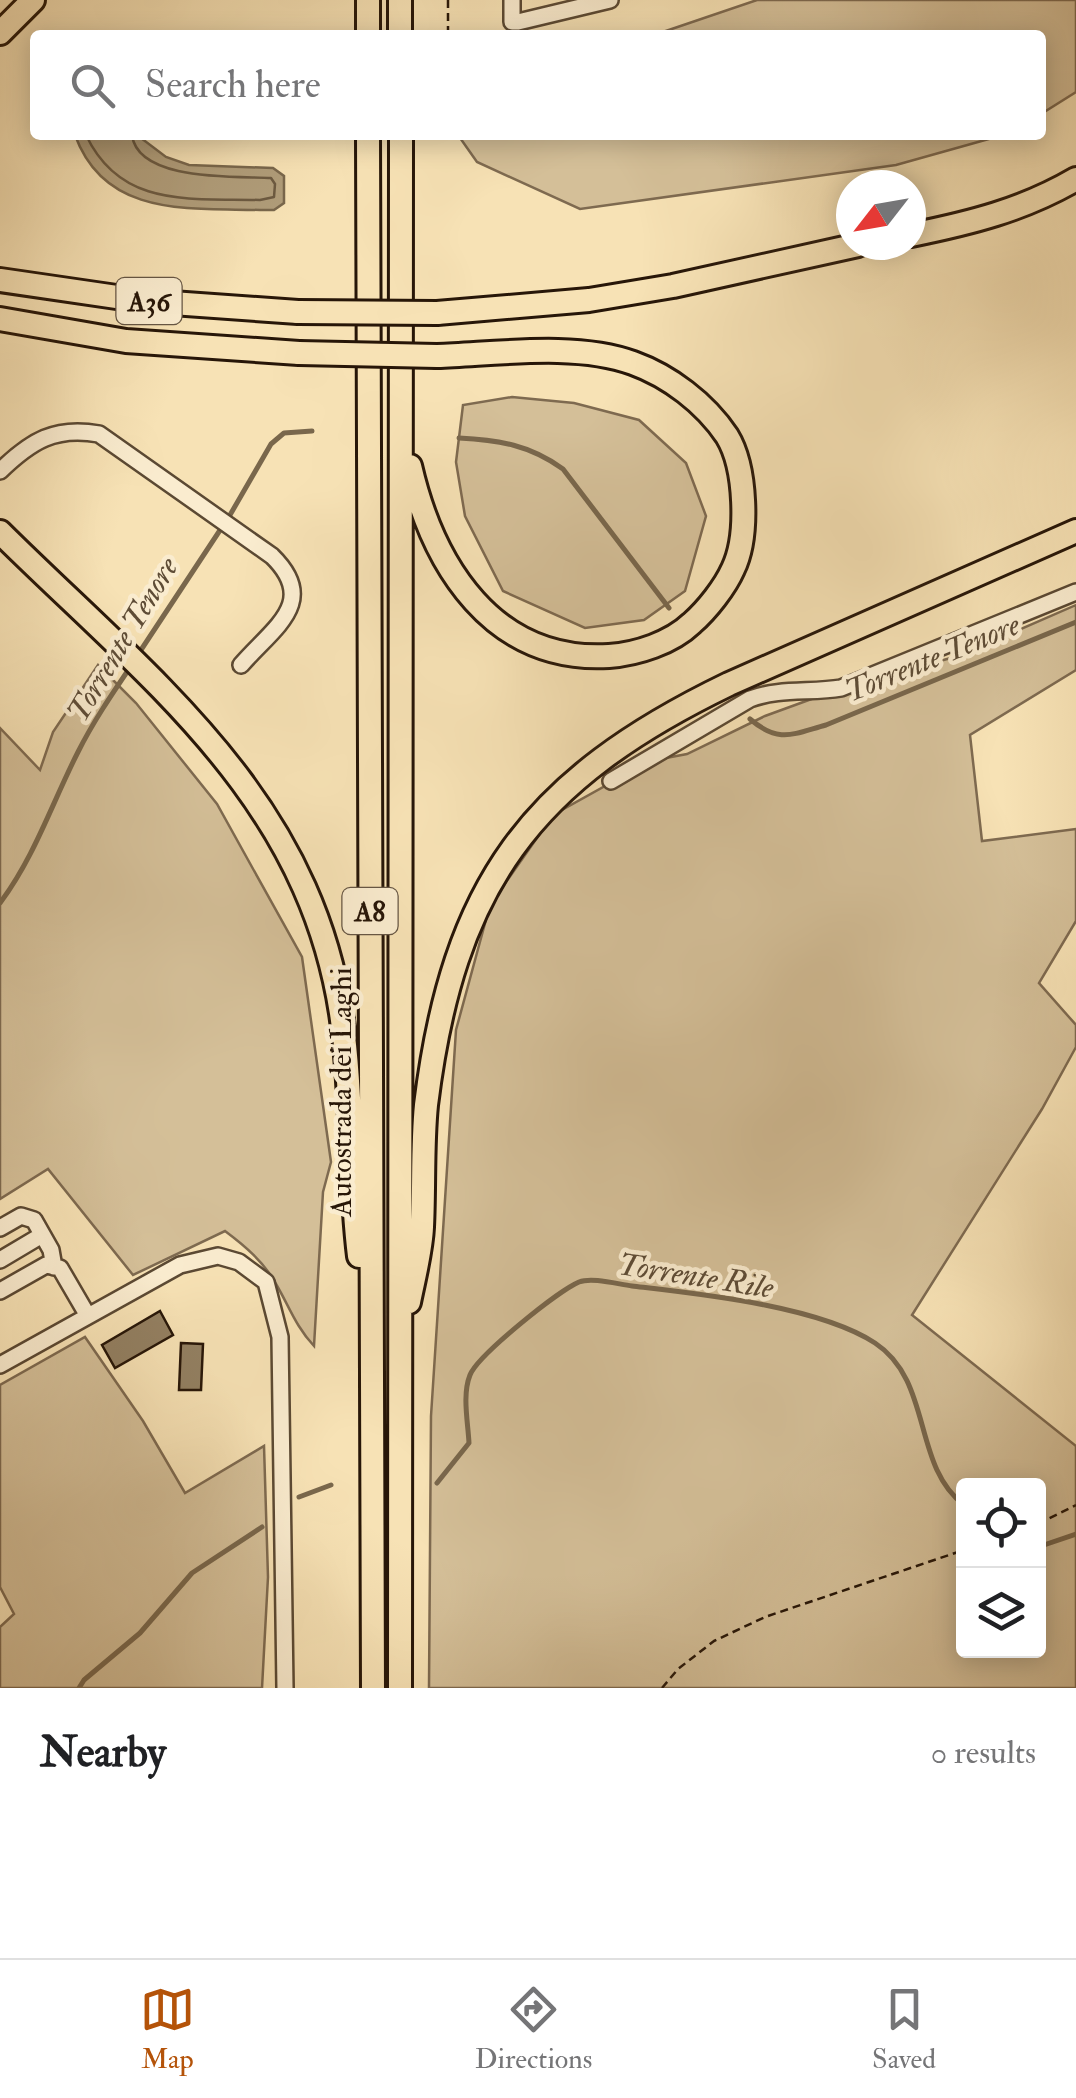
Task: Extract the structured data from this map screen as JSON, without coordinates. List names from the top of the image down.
{
  "streets": {
    "highway": ["A36", "A8", "Autostrada dei Laghi"]
  },
  "crossings": [
    ["A36", "Autostrada dei Laghi"]
  ],
  "water": ["Torrente Tenore", "Torrente Rile"],
  "north": "bottom left",
  "page": {
    "search": "Search here",
    "heading": ["Nearby", "0 results"],
    "nav": ["Map", "Directions", "Saved"]
  }
}
